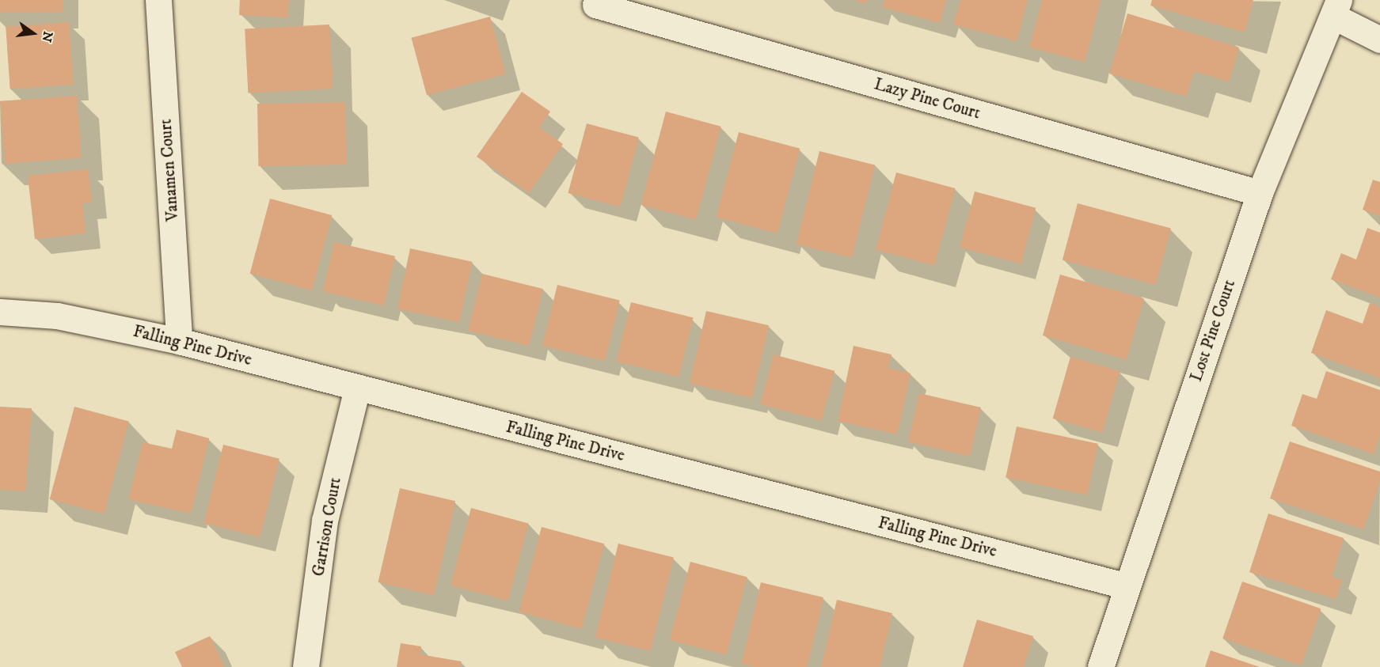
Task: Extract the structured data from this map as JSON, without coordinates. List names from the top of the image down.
{
  "streets": {
    "street": [
      "Lazy Pine Court",
      "Vanamen Court",
      "Lost Pine Court",
      "Falling Pine Drive",
      "Garrison Court"
    ]
  },
  "crossings": [
    ["Lazy Pine Court", "Lost Pine Court"],
    ["Vanamen Court", "Falling Pine Drive"],
    ["Lost Pine Court", "Falling Pine Drive"],
    ["Falling Pine Drive", "Garrison Court"]
  ],
  "north": "right"
}
